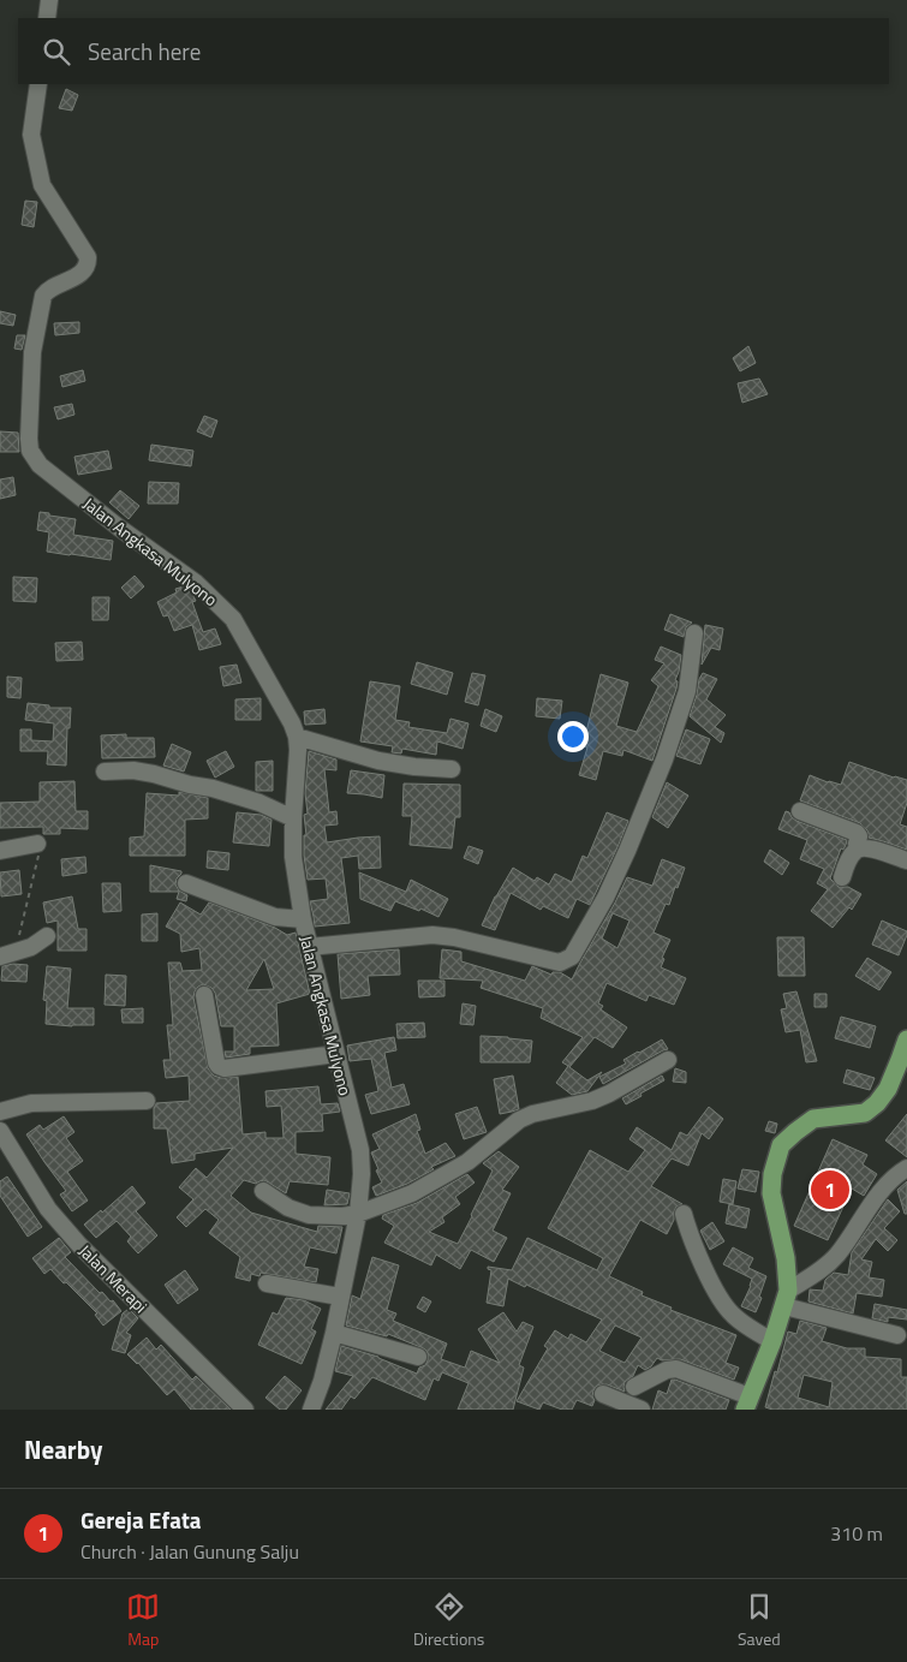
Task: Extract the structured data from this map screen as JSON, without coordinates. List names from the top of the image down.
{
  "streets": {
    "street": ["Jalan Angkasa Mulyono", "Jalan Merapi"]
  },
  "page": {
    "search": "Search here",
    "pins": "1",
    "heading": "Nearby",
    "list": [
      {
        "mark": "1",
        "name": "Gereja Efata",
        "note": "Church · Jalan Gunung Salju",
        "value": "310 m"
      }
    ],
    "nav": ["Map", "Directions", "Saved"]
  }
}
